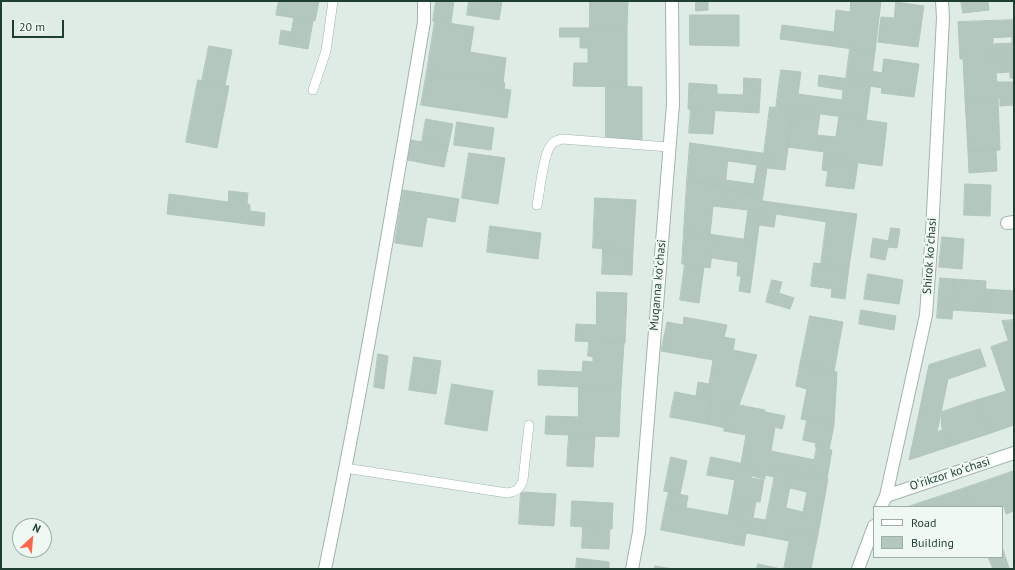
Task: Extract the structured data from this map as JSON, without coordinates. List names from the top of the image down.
{
  "streets": {
    "street": ["Shirok koʻchasi", "Muqanna koʻchasi", "Oʻrikzor koʻchasi"]
  },
  "crossings": [
    ["Shirok koʻchasi", "Oʻrikzor koʻchasi"]
  ],
  "legend": ["Road", "Building"],
  "scale_bar": "20 m",
  "north": "top right"
}
